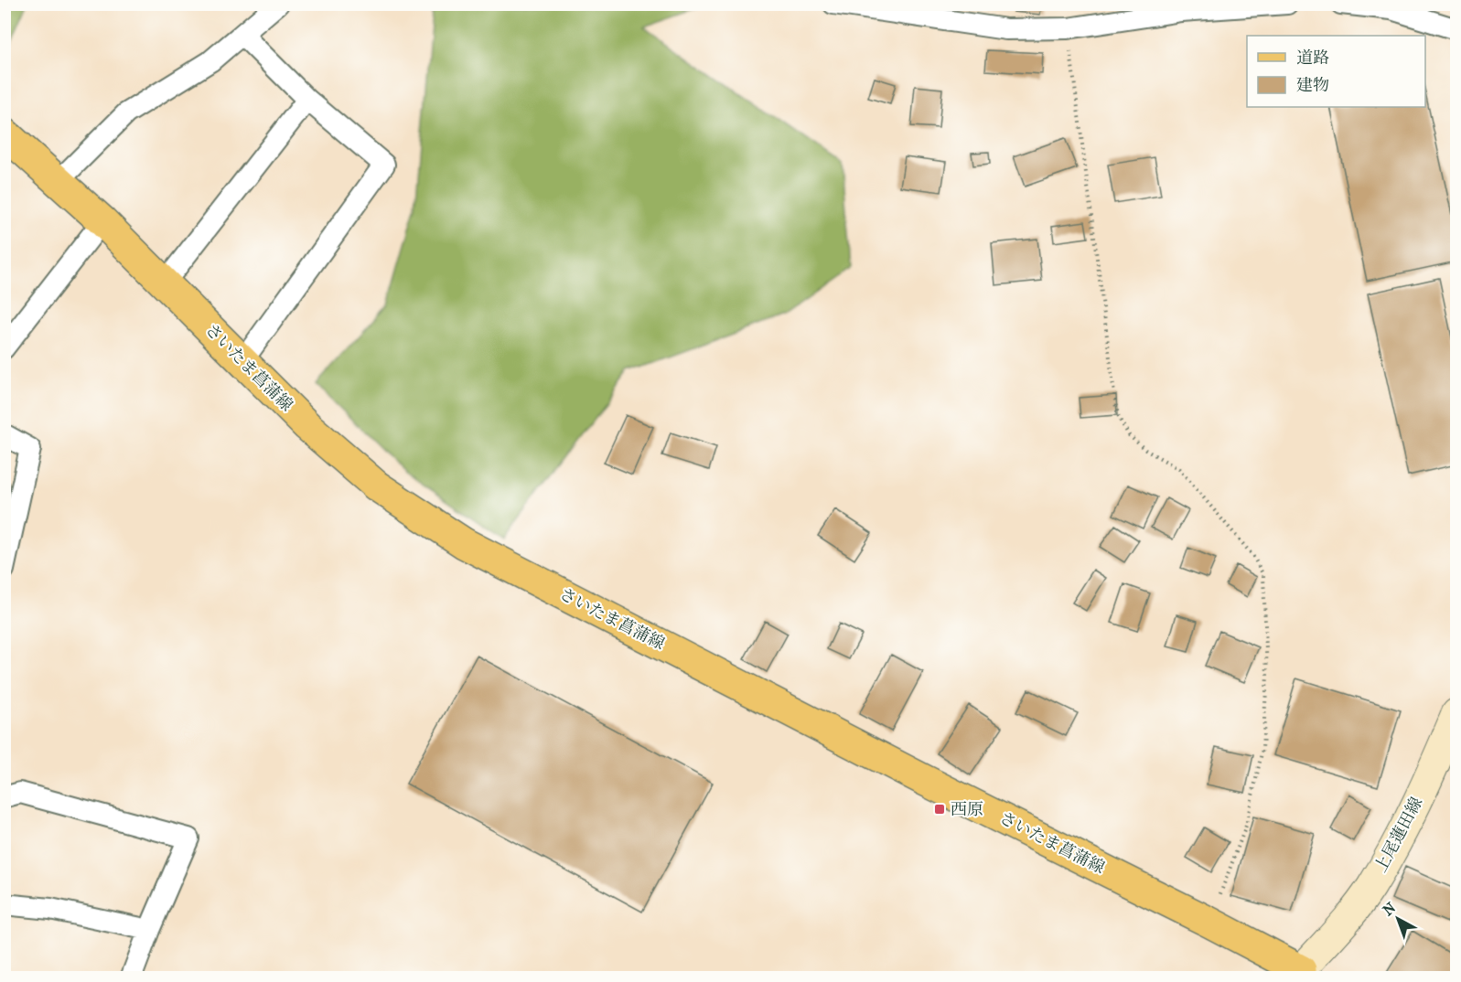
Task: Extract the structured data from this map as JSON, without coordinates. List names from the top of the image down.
{
  "streets": {
    "main road": ["さいたま菖蒲線", "上尾蓮田線"]
  },
  "crossings": [
    ["さいたま菖蒲線", "上尾蓮田線"]
  ],
  "places": {
    "transit": ["西原"]
  },
  "legend": ["道路", "建物"],
  "north": "top left"
}
